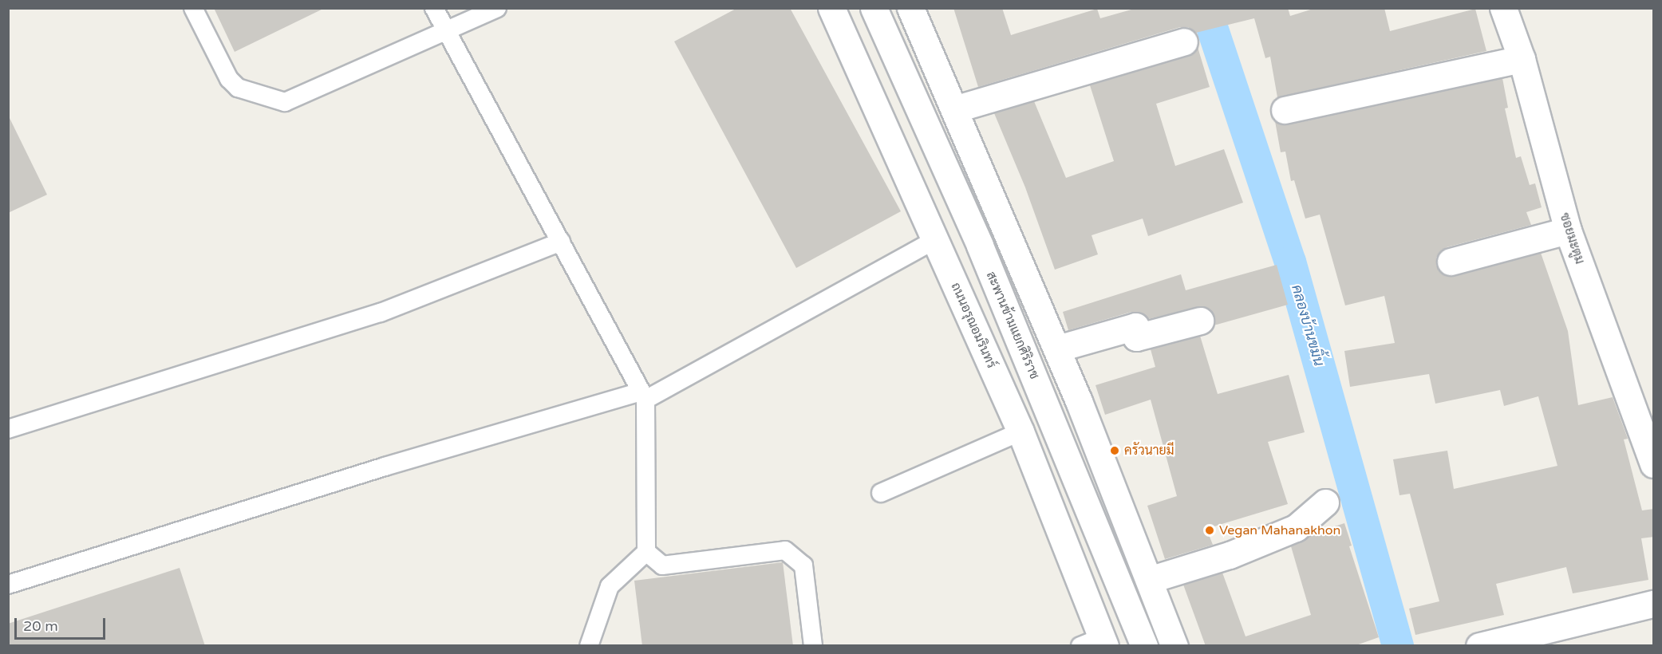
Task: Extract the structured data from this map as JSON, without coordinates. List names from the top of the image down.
{
  "streets": {
    "main road": ["ซอยมะตูม", "ถนนอรุณอมรินทร์", "สะพานข้ามแยกศิริราช"]
  },
  "water": ["คลองบ้านขมิ้น"],
  "places": ["ครัวนายมี", "Vegan Mahanakhon"],
  "scale_bar": "20 m"
}
